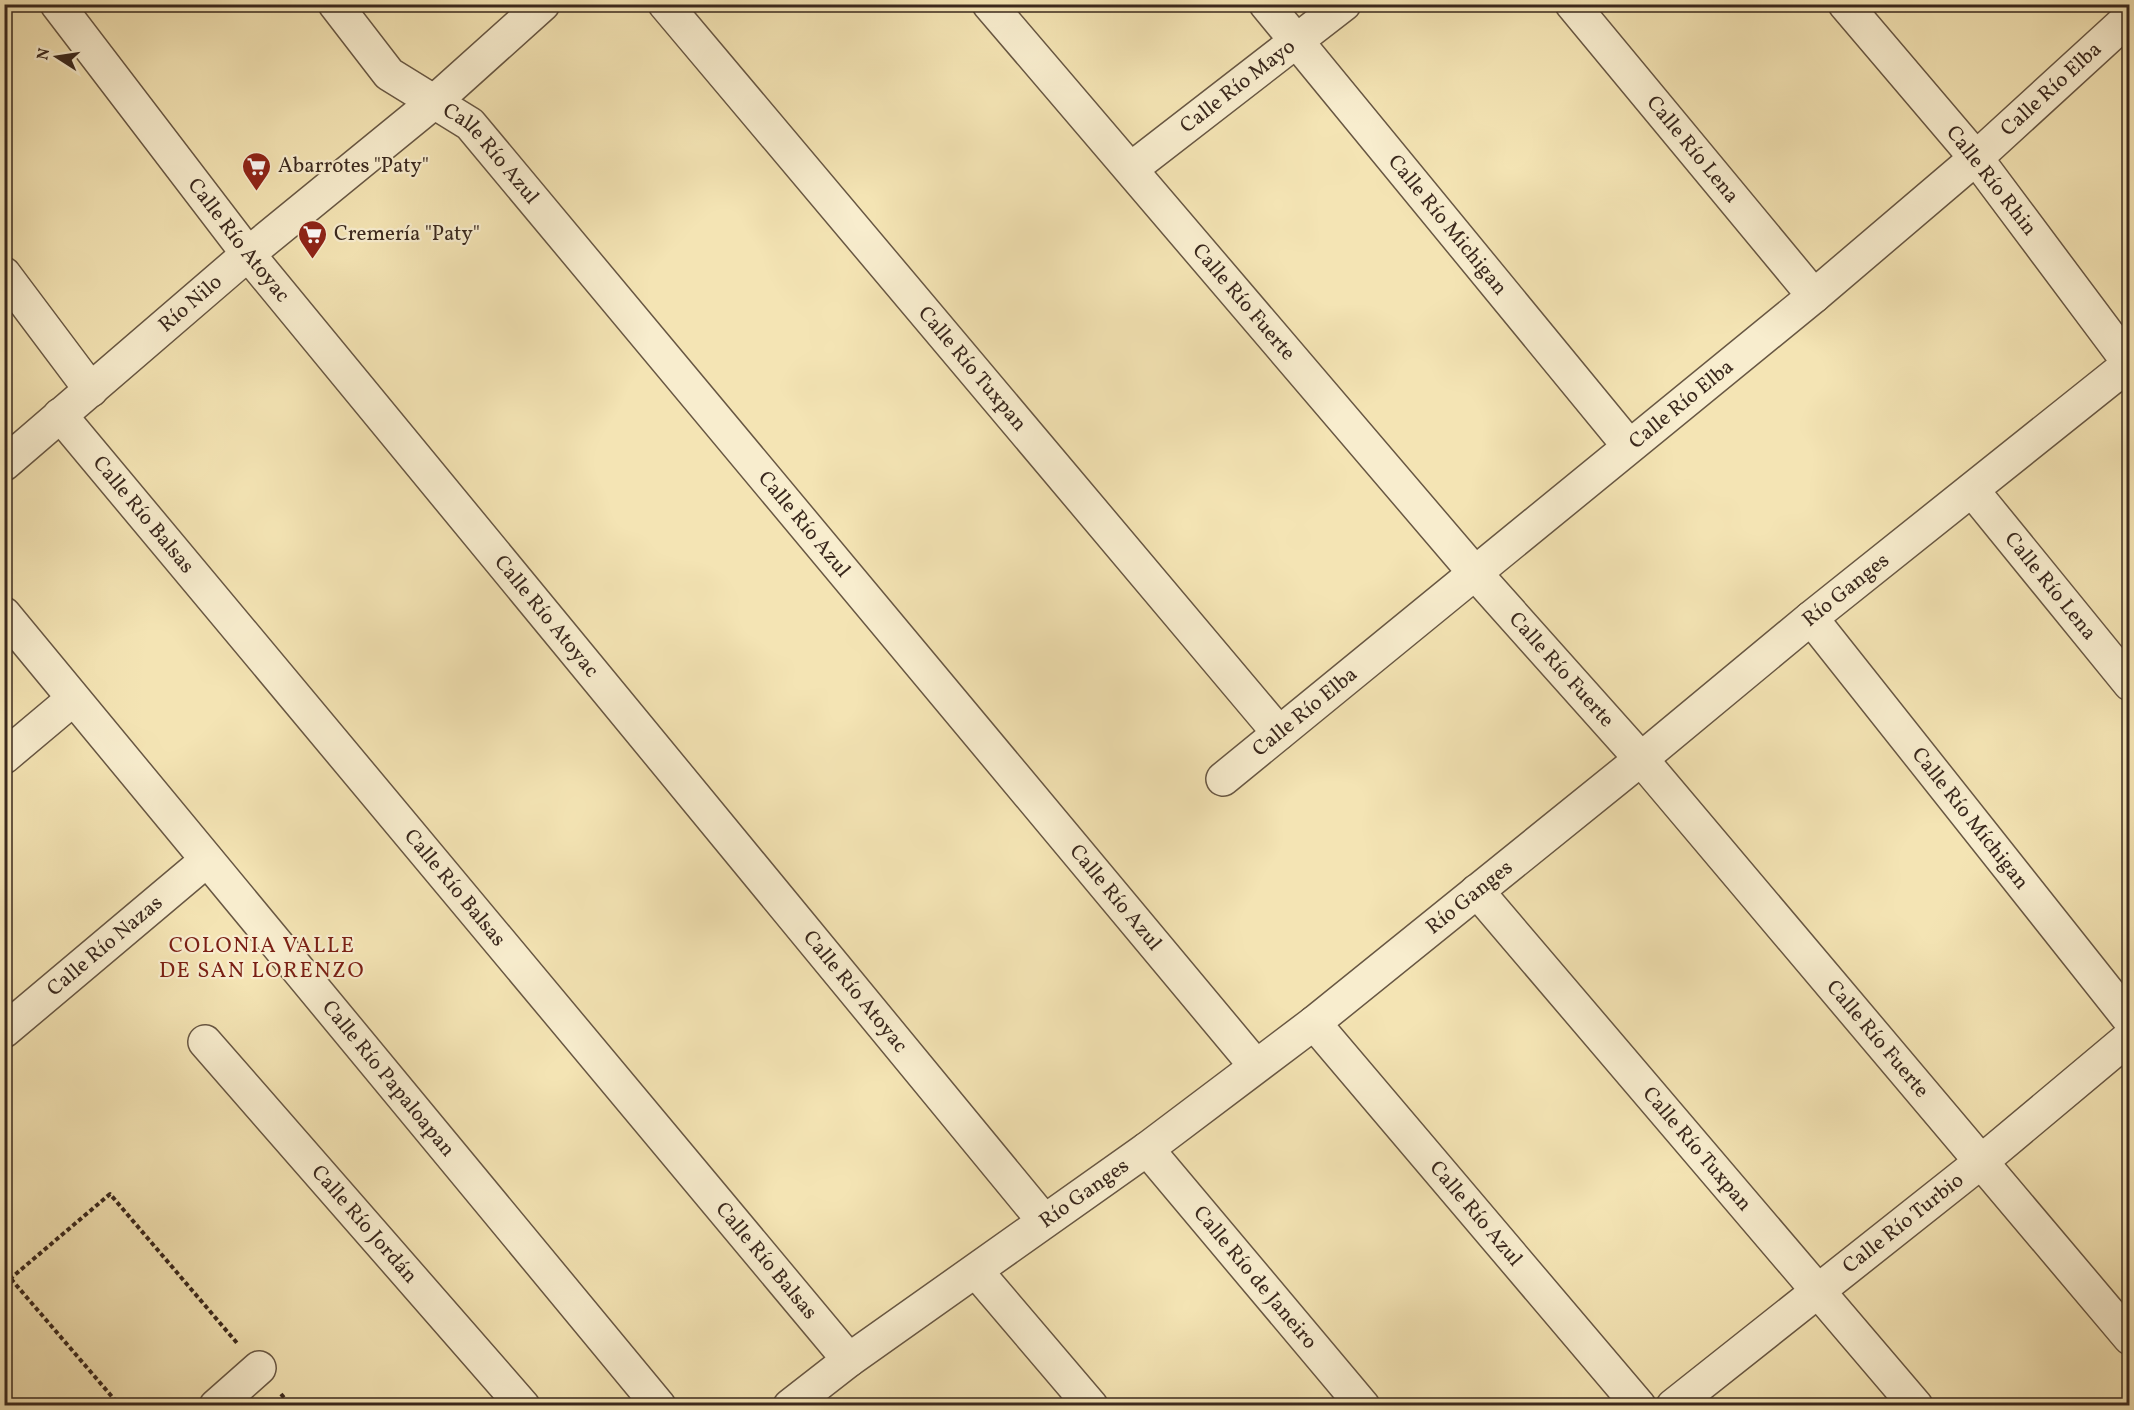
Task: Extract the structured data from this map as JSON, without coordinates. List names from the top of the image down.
{
  "streets": {
    "street": [
      "Calle Río Mayo",
      "Calle Río Elba",
      "Calle Río Lena",
      "Calle Río Azul",
      "Calle Río Rhin",
      "Calle Río Michigan",
      "Calle Río Atoyac",
      "Calle Río Fuerte",
      "Río Nilo",
      "Calle Río Tuxpan",
      "Calle Río Balsas",
      "Río Ganges",
      "Calle Río Míchigan",
      "Calle Río Nazas",
      "Calle Río Papaloapan",
      "Calle Río Jordán",
      "Calle Río Turbio",
      "Calle Río de Janeiro"
    ]
  },
  "crossings": [
    ["Calle Río Mayo", "Calle Río Michigan"],
    ["Calle Río Mayo", "Calle Río Fuerte"],
    ["Calle Río Elba", "Calle Río Lena"],
    ["Calle Río Elba", "Calle Río Rhin"],
    ["Calle Río Elba", "Calle Río Michigan"],
    ["Calle Río Elba", "Calle Río Fuerte"],
    ["Calle Río Elba", "Calle Río Tuxpan"],
    ["Calle Río Lena", "Río Ganges"],
    ["Calle Río Azul", "Río Nilo"],
    ["Calle Río Azul", "Río Ganges"],
    ["Calle Río Rhin", "Río Ganges"],
    ["Calle Río Atoyac", "Río Nilo"],
    ["Calle Río Atoyac", "Río Ganges"],
    ["Calle Río Fuerte", "Río Ganges"],
    ["Calle Río Fuerte", "Calle Río Turbio"],
    ["Río Nilo", "Calle Río Balsas"],
    ["Calle Río Tuxpan", "Río Ganges"],
    ["Calle Río Tuxpan", "Calle Río Turbio"],
    ["Calle Río Balsas", "Río Ganges"],
    ["Río Ganges", "Calle Río Míchigan"],
    ["Río Ganges", "Calle Río de Janeiro"],
    ["Calle Río Nazas", "Calle Río Papaloapan"]
  ],
  "districts": ["COLONIA VALLE DE SAN LORENZO"],
  "places": {
    "supermarket": ["Abarrotes \"Paty\"", "Cremería \"Paty\""]
  },
  "north": "left"
}
